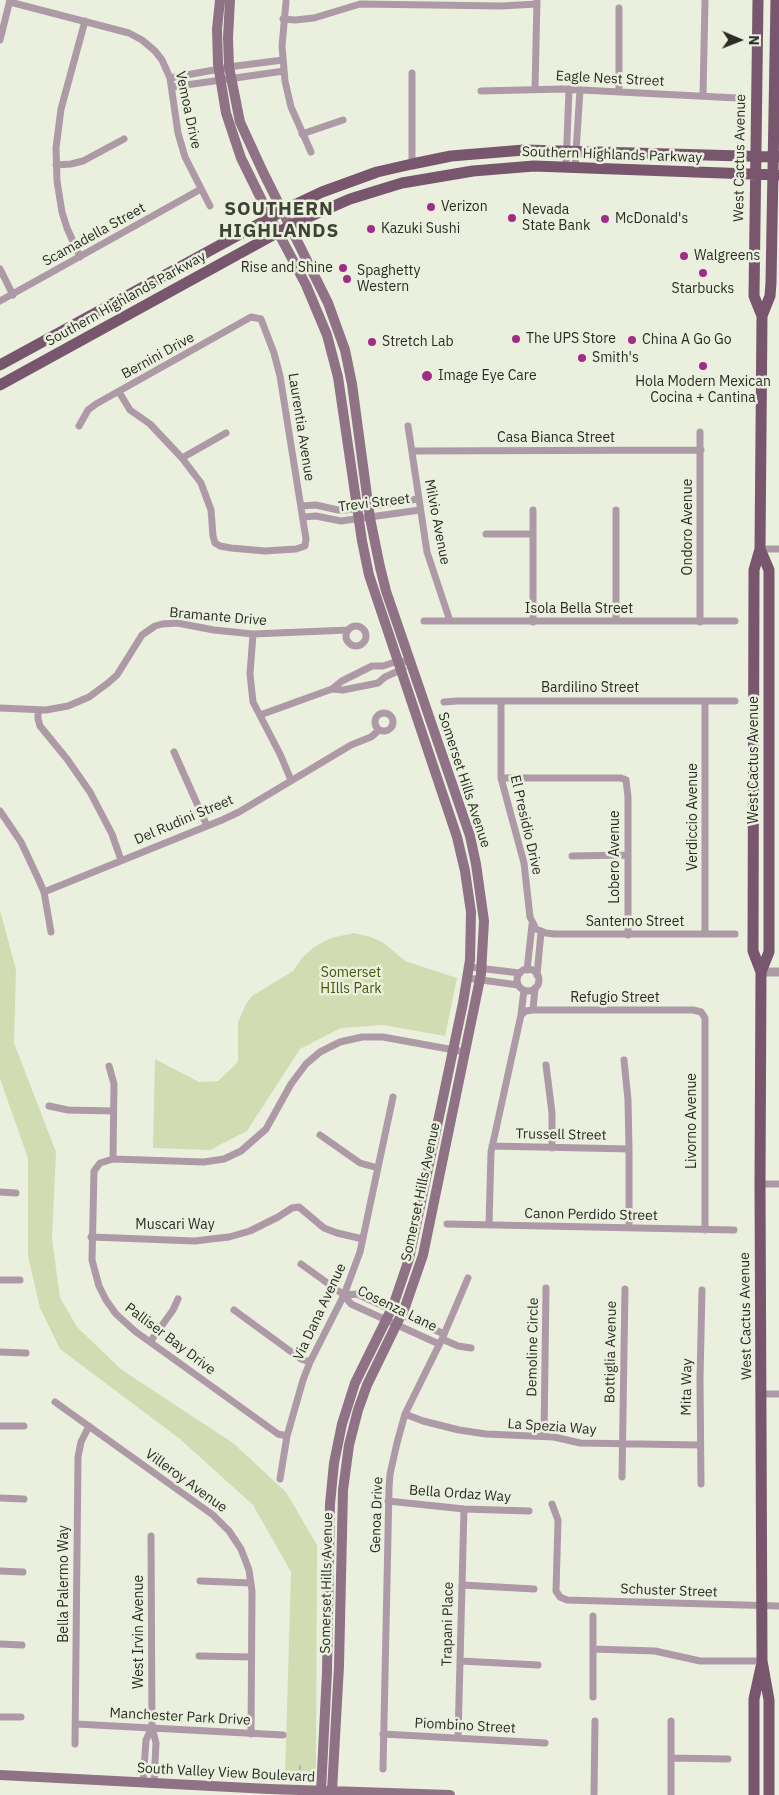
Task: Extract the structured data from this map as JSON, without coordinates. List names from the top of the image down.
{
  "streets": {
    "main road": [
      "Southern Highlands Parkway",
      "West Cactus Avenue",
      "Somerset Hills Avenue",
      "South Valley View Boulevard"
    ],
    "street": [
      "Eagle Nest Street",
      "Vemoa Drive",
      "Scamadella Street",
      "Bernini Drive",
      "Laurentia Avenue",
      "Casa Bianca Street",
      "Trevi Street",
      "Milvio Avenue",
      "Ondoro Avenue",
      "Isola Bella Street",
      "Bramante Drive",
      "Bardilino Street",
      "Verdiccio Avenue",
      "Del Rudini Street",
      "El Presidio Drive",
      "Lobero Avenue",
      "Santerno Street",
      "Refugio Street",
      "Livorno Avenue",
      "Trussell Street",
      "Canon Perdido Street",
      "Muscari Way",
      "Cosenza Lane",
      "Via Dana Avenue",
      "Palliser Bay Drive",
      "Demoline Circle",
      "Bottiglia Avenue",
      "Mita Way",
      "La Spezia Way",
      "Villeroy Avenue",
      "Bella Ordaz Way",
      "Genoa Drive",
      "Bella Palermo Way",
      "Schuster Street",
      "Trapani Place",
      "West Irvin Avenue",
      "Manchester Park Drive",
      "Piombino Street"
    ]
  },
  "crossings": [
    ["Vemoa Drive", "Scamadella Street"],
    ["Southern Highlands Parkway", "West Cactus Avenue"],
    ["Southern Highlands Parkway", "Somerset Hills Avenue"],
    ["West Cactus Avenue", "Schuster Street"],
    ["Bernini Drive", "Laurentia Avenue"],
    ["Laurentia Avenue", "Trevi Street"],
    ["Casa Bianca Street", "Milvio Avenue"],
    ["Casa Bianca Street", "Ondoro Avenue"],
    ["Trevi Street", "Milvio Avenue"],
    ["Trevi Street", "Somerset Hills Avenue"],
    ["Milvio Avenue", "Isola Bella Street"],
    ["Ondoro Avenue", "Isola Bella Street"],
    ["Bardilino Street", "Verdiccio Avenue"],
    ["Bardilino Street", "El Presidio Drive"],
    ["Somerset Hills Avenue", "Cosenza Lane"],
    ["Somerset Hills Avenue", "South Valley View Boulevard"],
    ["Verdiccio Avenue", "Santerno Street"],
    ["El Presidio Drive", "Lobero Avenue"],
    ["El Presidio Drive", "Santerno Street"],
    ["Lobero Avenue", "Santerno Street"],
    ["Refugio Street", "Livorno Avenue"],
    ["Livorno Avenue", "Canon Perdido Street"],
    ["Muscari Way", "Via Dana Avenue"],
    ["Muscari Way", "Palliser Bay Drive"],
    ["Cosenza Lane", "Via Dana Avenue"],
    ["Cosenza Lane", "Genoa Drive"],
    ["Via Dana Avenue", "Palliser Bay Drive"],
    ["Demoline Circle", "La Spezia Way"],
    ["Bottiglia Avenue", "La Spezia Way"],
    ["Mita Way", "La Spezia Way"],
    ["La Spezia Way", "Genoa Drive"],
    ["Villeroy Avenue", "Bella Palermo Way"],
    ["Villeroy Avenue", "Manchester Park Drive"],
    ["Bella Ordaz Way", "Genoa Drive"],
    ["Bella Ordaz Way", "Trapani Place"],
    ["Genoa Drive", "Piombino Street"],
    ["Bella Palermo Way", "Manchester Park Drive"],
    ["Trapani Place", "Piombino Street"],
    ["West Irvin Avenue", "Manchester Park Drive"],
    ["West Irvin Avenue", "South Valley View Boulevard"]
  ],
  "districts": ["SOUTHERN HIGHLANDS"],
  "parks": ["Somerset HIlls Park"],
  "places": [
    "Verizon",
    "Nevada State Bank",
    "McDonald's",
    "Kazuki Sushi",
    "Walgreens",
    "Rise and Shine",
    "Starbucks",
    "Spaghetty Western",
    "The UPS Store",
    "China A Go Go",
    "Stretch Lab",
    "Smith's",
    "Hola Modern Mexican Cocina + Cantina",
    "Image Eye Care"
  ],
  "north": "right"
}
